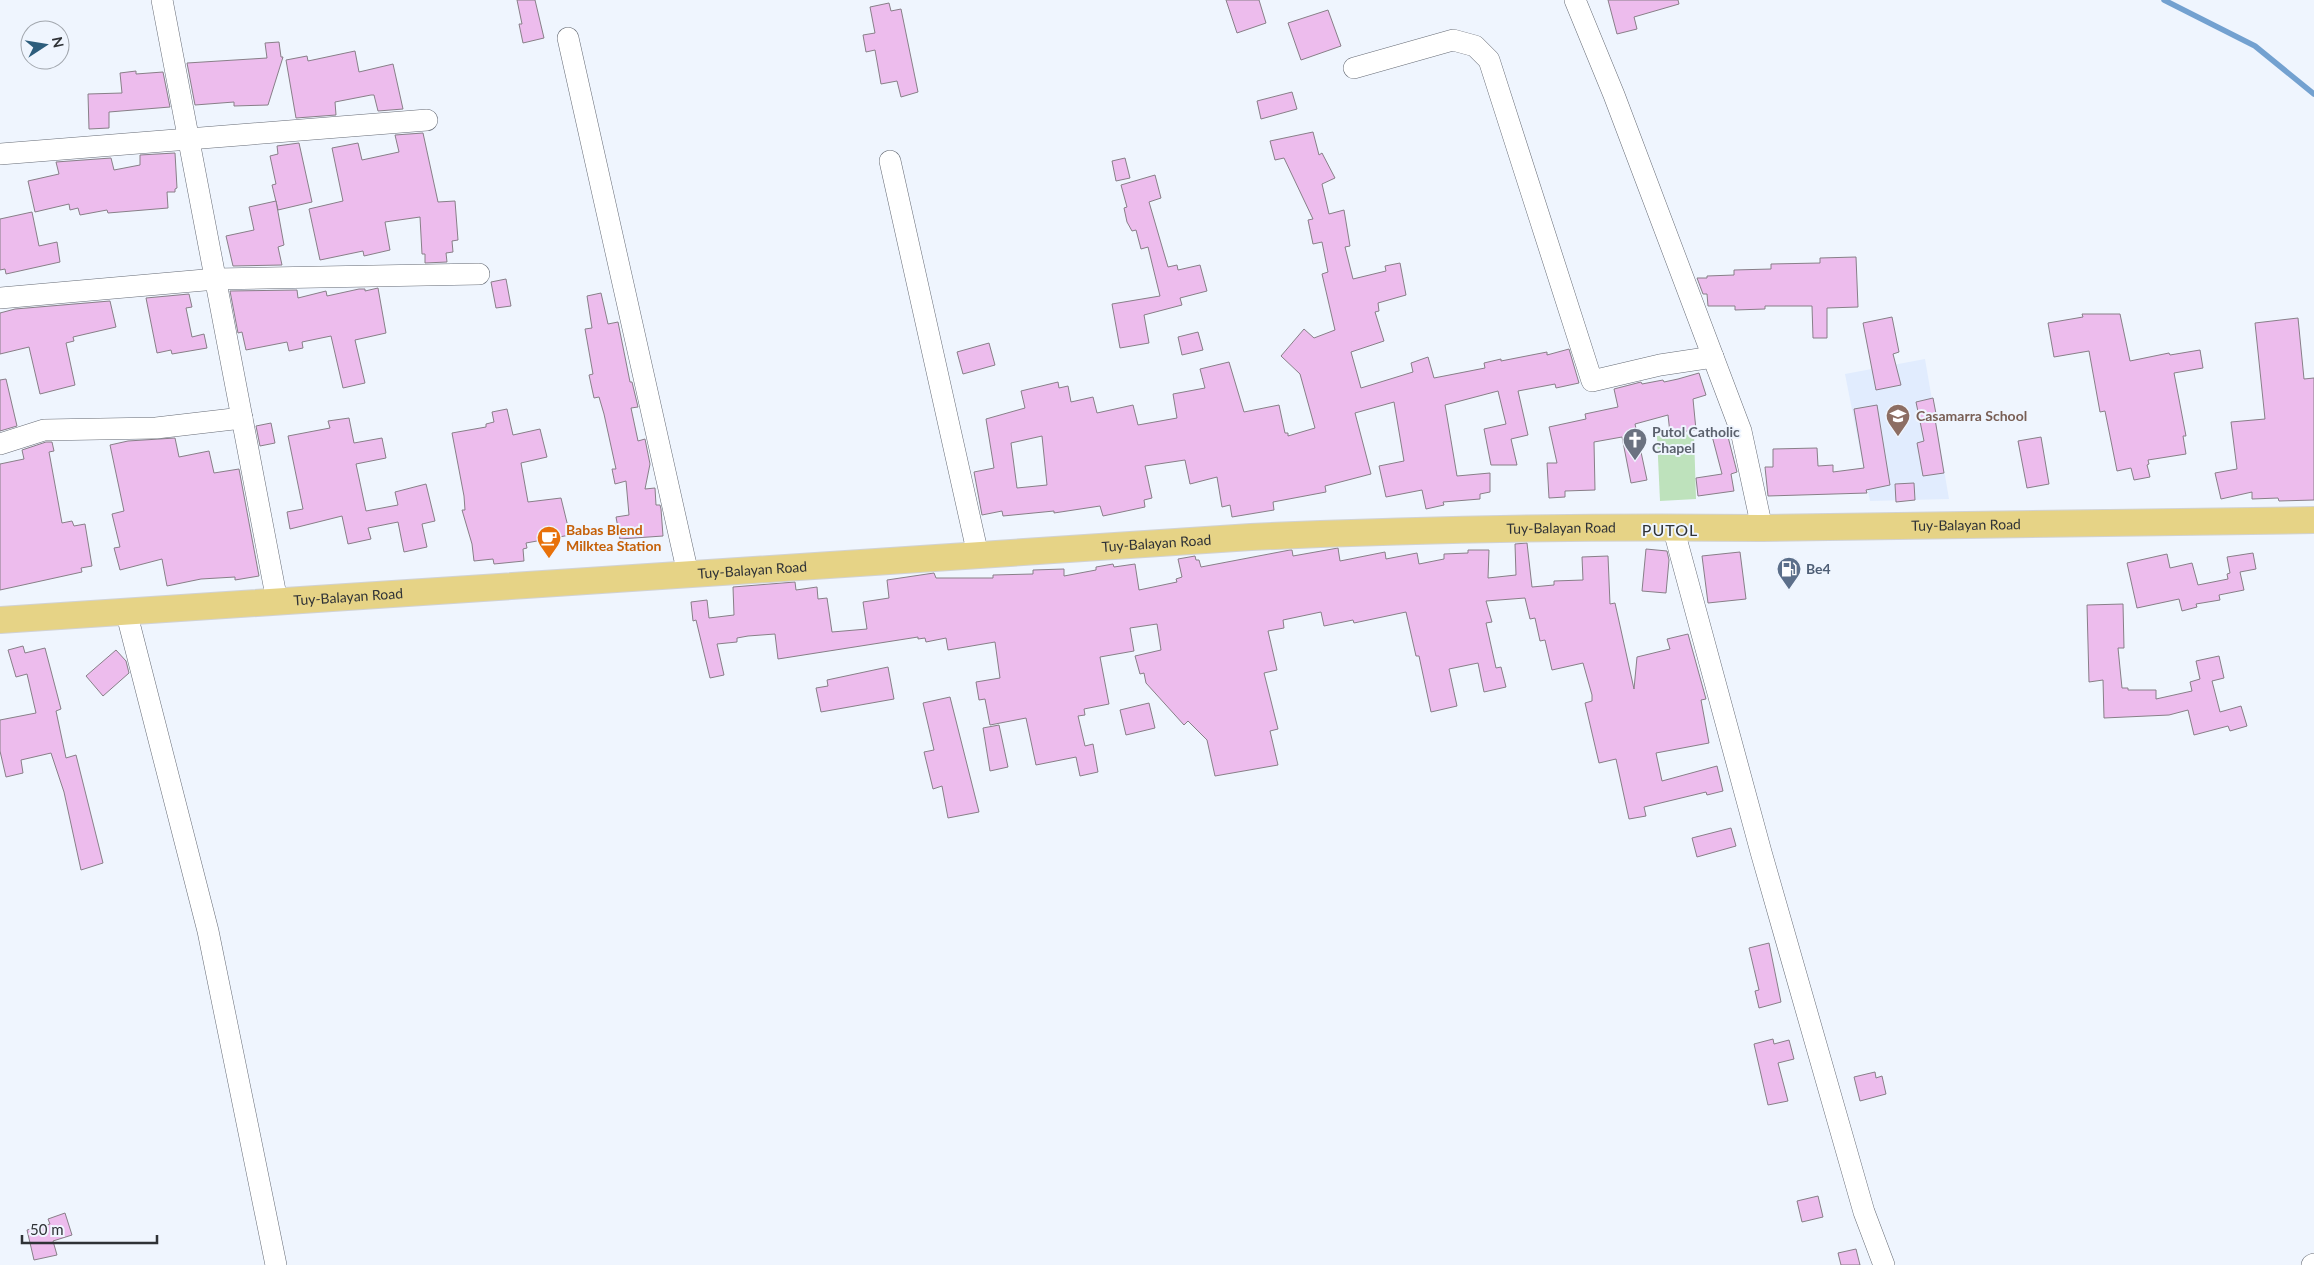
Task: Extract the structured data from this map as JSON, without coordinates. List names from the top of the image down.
{
  "streets": {
    "main road": ["Tuy-Balayan Road"]
  },
  "districts": ["PUTOL"],
  "places": {
    "school or university": ["Casamarra School"],
    "church": ["Putol Catholic Chapel"],
    "cafe": ["Babas Blend Milktea Station"],
    "fuel station": ["Be4"]
  },
  "scale_bar": "50 m",
  "north": "right"
}
